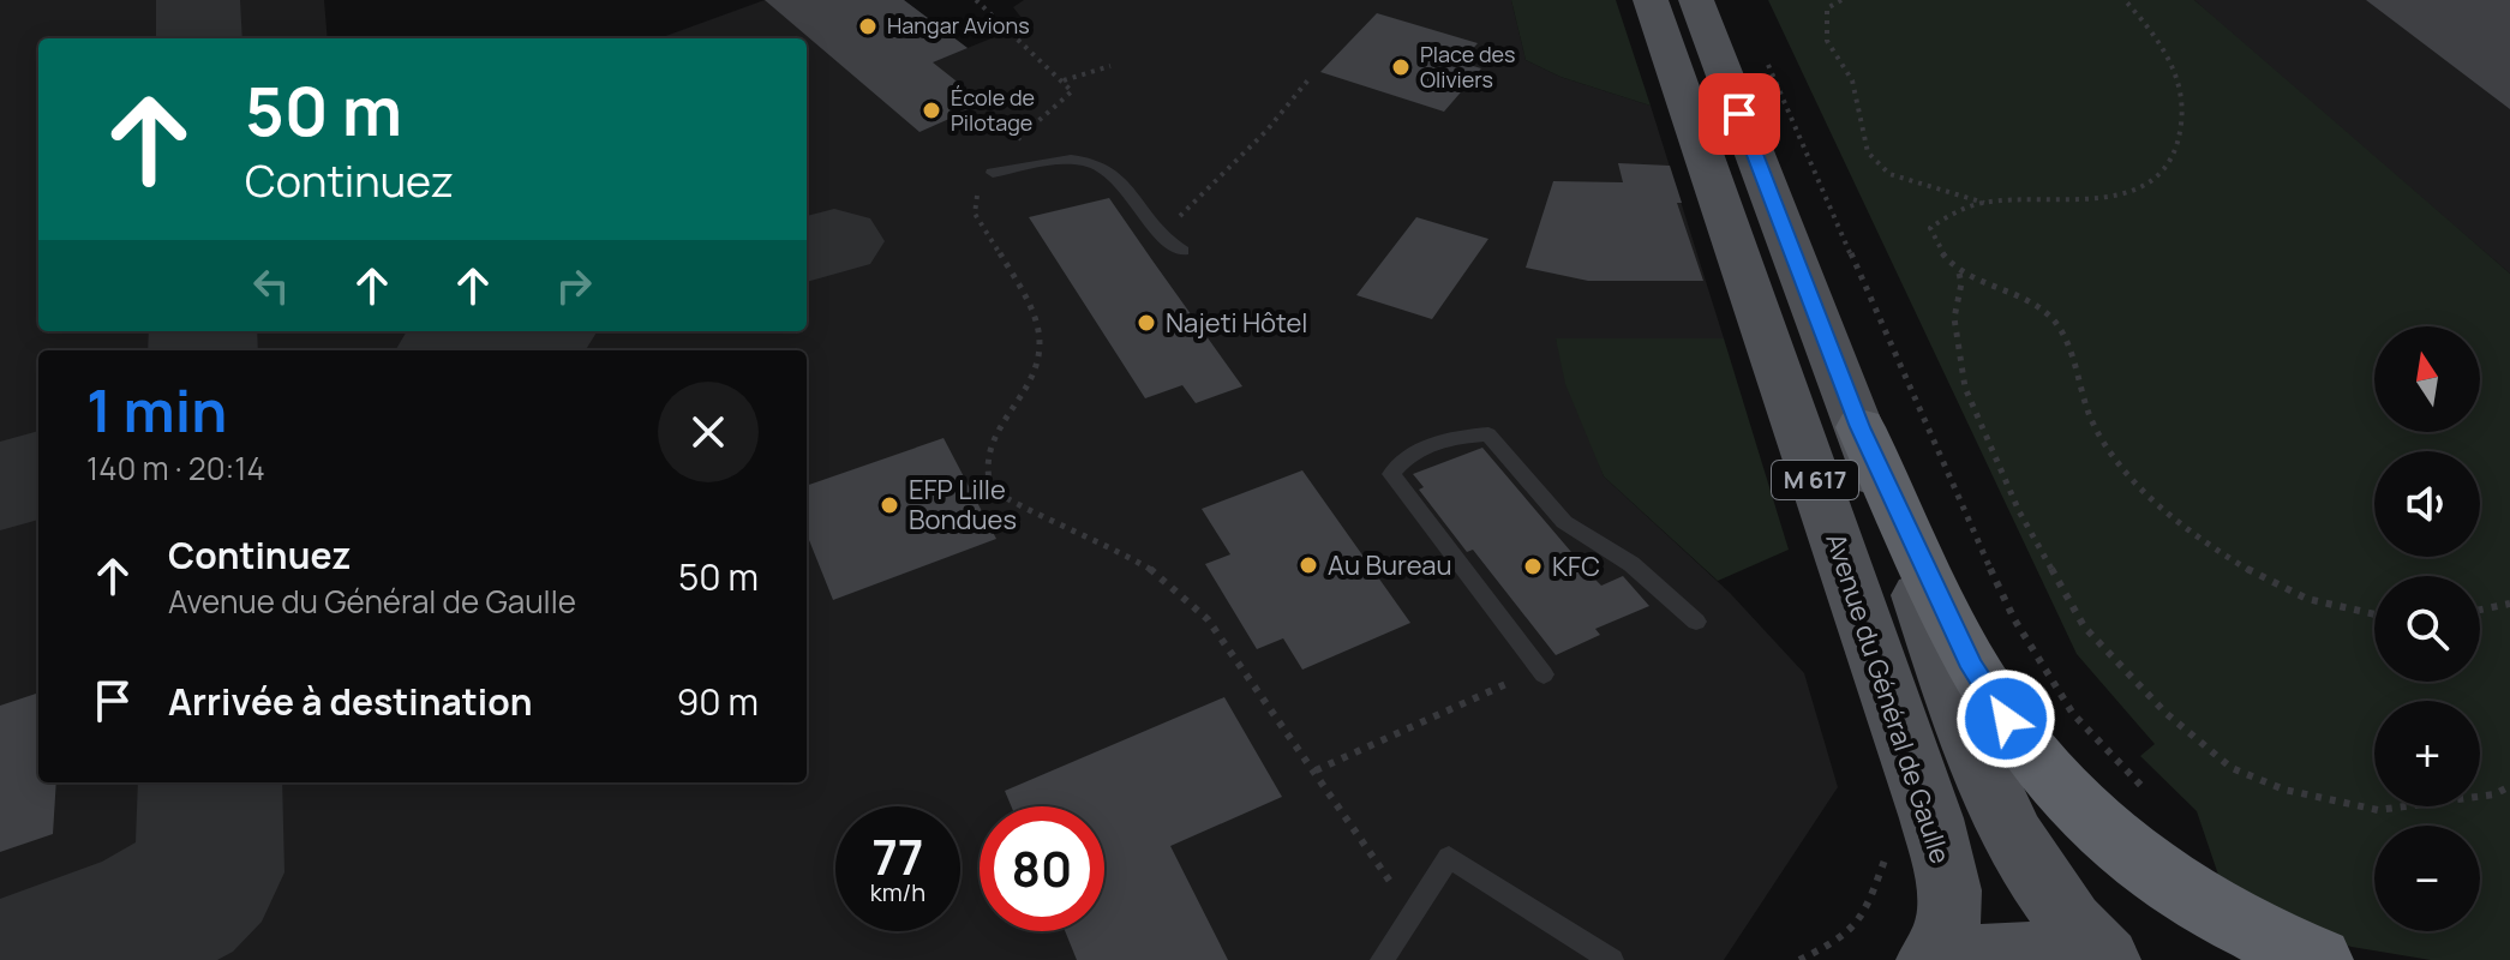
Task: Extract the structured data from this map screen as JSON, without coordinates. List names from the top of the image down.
{
  "streets": {
    "main road": ["M 617", "Avenue du Général de Gaulle"]
  },
  "places": [
    "Hangar Avions",
    "Place des Oliviers",
    "École de Pilotage",
    "Najeti Hôtel",
    "EFP Lille Bondues",
    "Au Bureau",
    "KFC"
  ],
  "north": "top",
  "page": {
    "turn": ["50 m", "Continuez"],
    "map_buttons": ["+", "−"],
    "heading": ["1 min", "140 m · 20:14"],
    "list": [
      {
        "name": "Continuez",
        "note": "Avenue du Général de Gaulle",
        "value": "50 m"
      },
      {
        "name": "Arrivée à destination",
        "value": "90 m"
      }
    ],
    "speed": "77 km/h",
    "limit": "80"
  }
}
